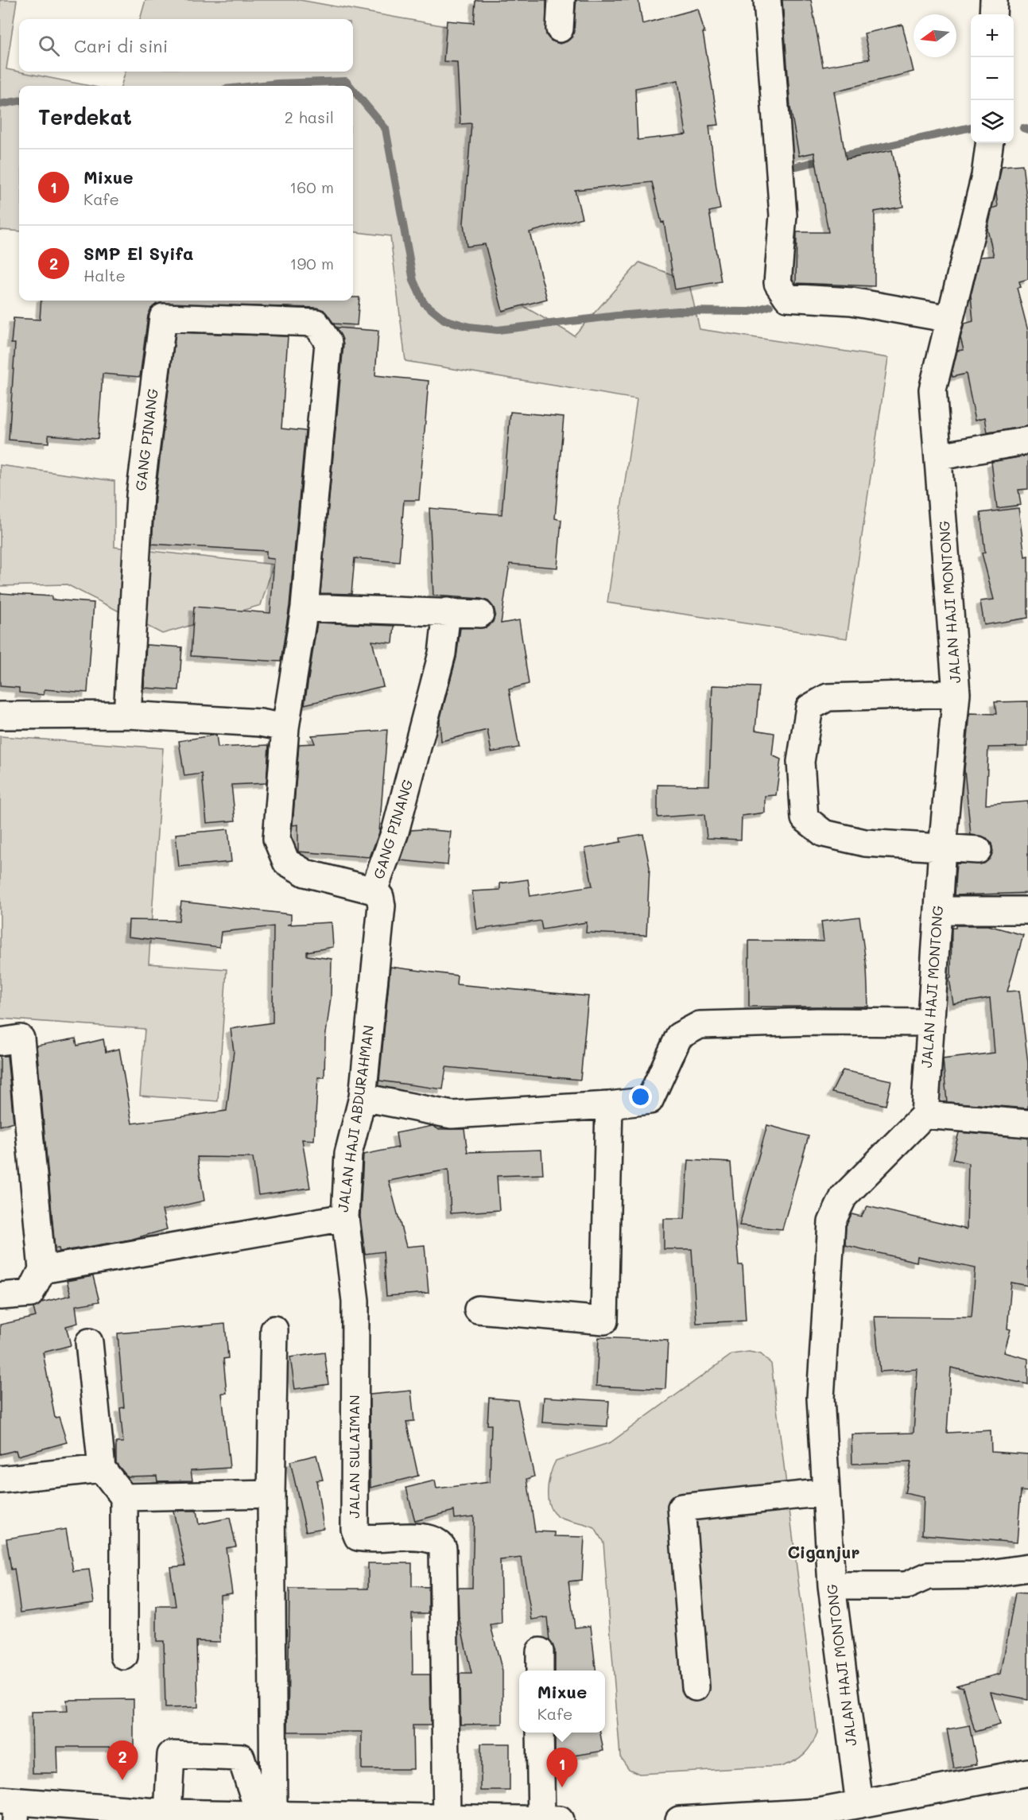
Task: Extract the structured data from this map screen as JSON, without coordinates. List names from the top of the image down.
{
  "streets": {
    "street": [
      "GANG PINANG",
      "JALAN HAJI MONTONG",
      "JALAN HAJI ABDURAHMAN",
      "JALAN SULAIMAN"
    ]
  },
  "crossings": [
    ["GANG PINANG", "JALAN HAJI ABDURAHMAN"],
    ["JALAN HAJI ABDURAHMAN", "JALAN SULAIMAN"]
  ],
  "districts": ["Ciganjur"],
  "north": "left",
  "page": {
    "map_buttons": ["+", "−"],
    "search": "Cari di sini",
    "heading": ["Terdekat", "2 hasil"],
    "list": [
      {
        "mark": "1",
        "name": "Mixue",
        "note": "Kafe",
        "value": "160 m"
      },
      {
        "mark": "2",
        "name": "SMP El Syifa",
        "note": "Halte",
        "value": "190 m"
      }
    ],
    "popup": ["Mixue", "Kafe"],
    "pins": ["2", "1"]
  }
}
